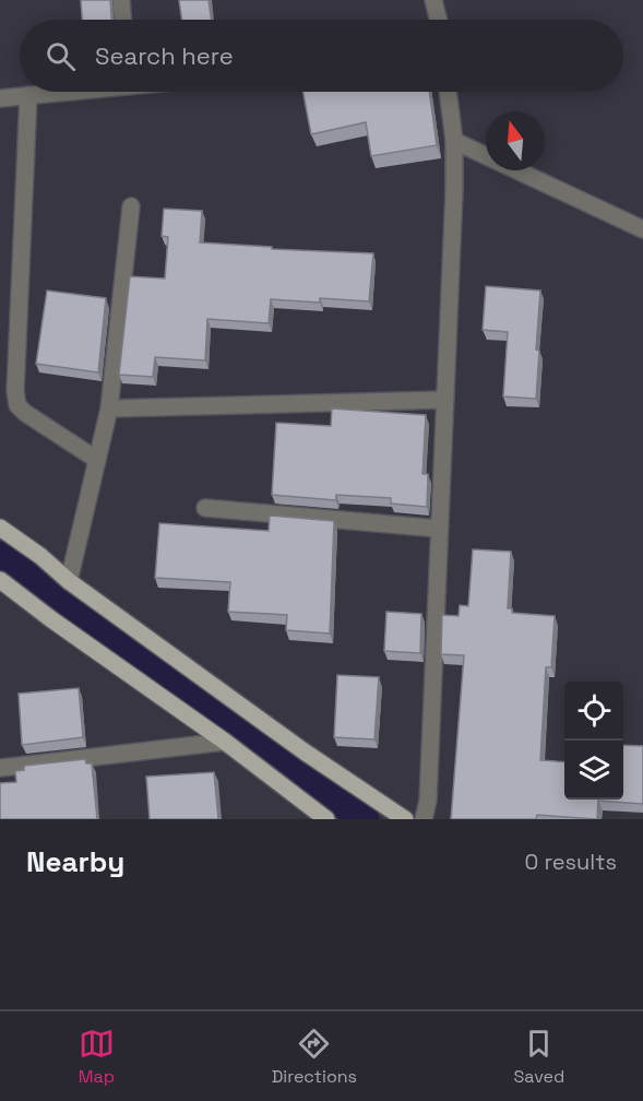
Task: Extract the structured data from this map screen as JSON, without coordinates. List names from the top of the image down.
{
  "north": "top",
  "page": {
    "search": "Search here",
    "heading": ["Nearby", "0 results"],
    "nav": ["Map", "Directions", "Saved"]
  }
}
